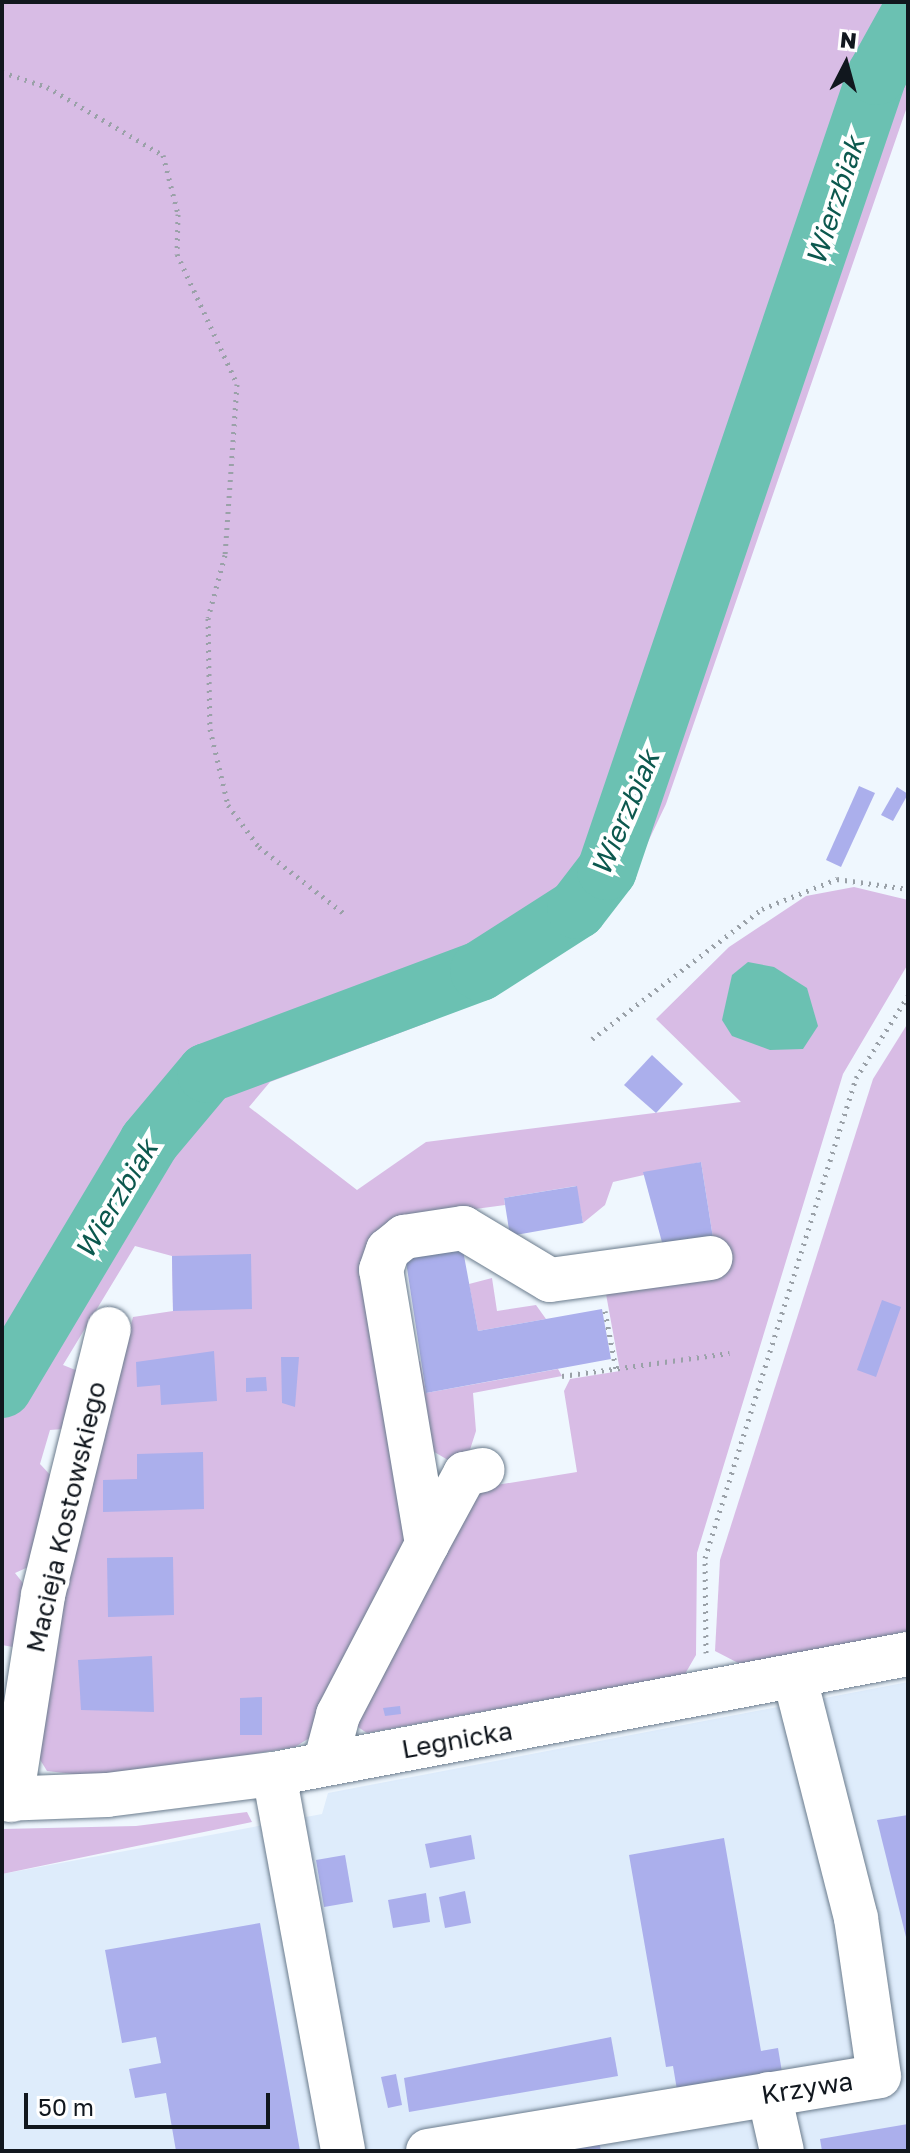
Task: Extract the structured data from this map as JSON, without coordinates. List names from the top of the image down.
{
  "streets": {
    "street": ["Macieja Kostowskiego", "Legnicka", "Krzywa"]
  },
  "crossings": [
    ["Macieja Kostowskiego", "Legnicka"],
    ["Legnicka", "Krzywa"]
  ],
  "water": ["Wierzbiak"],
  "scale_bar": "50 m",
  "north": "top"
}
